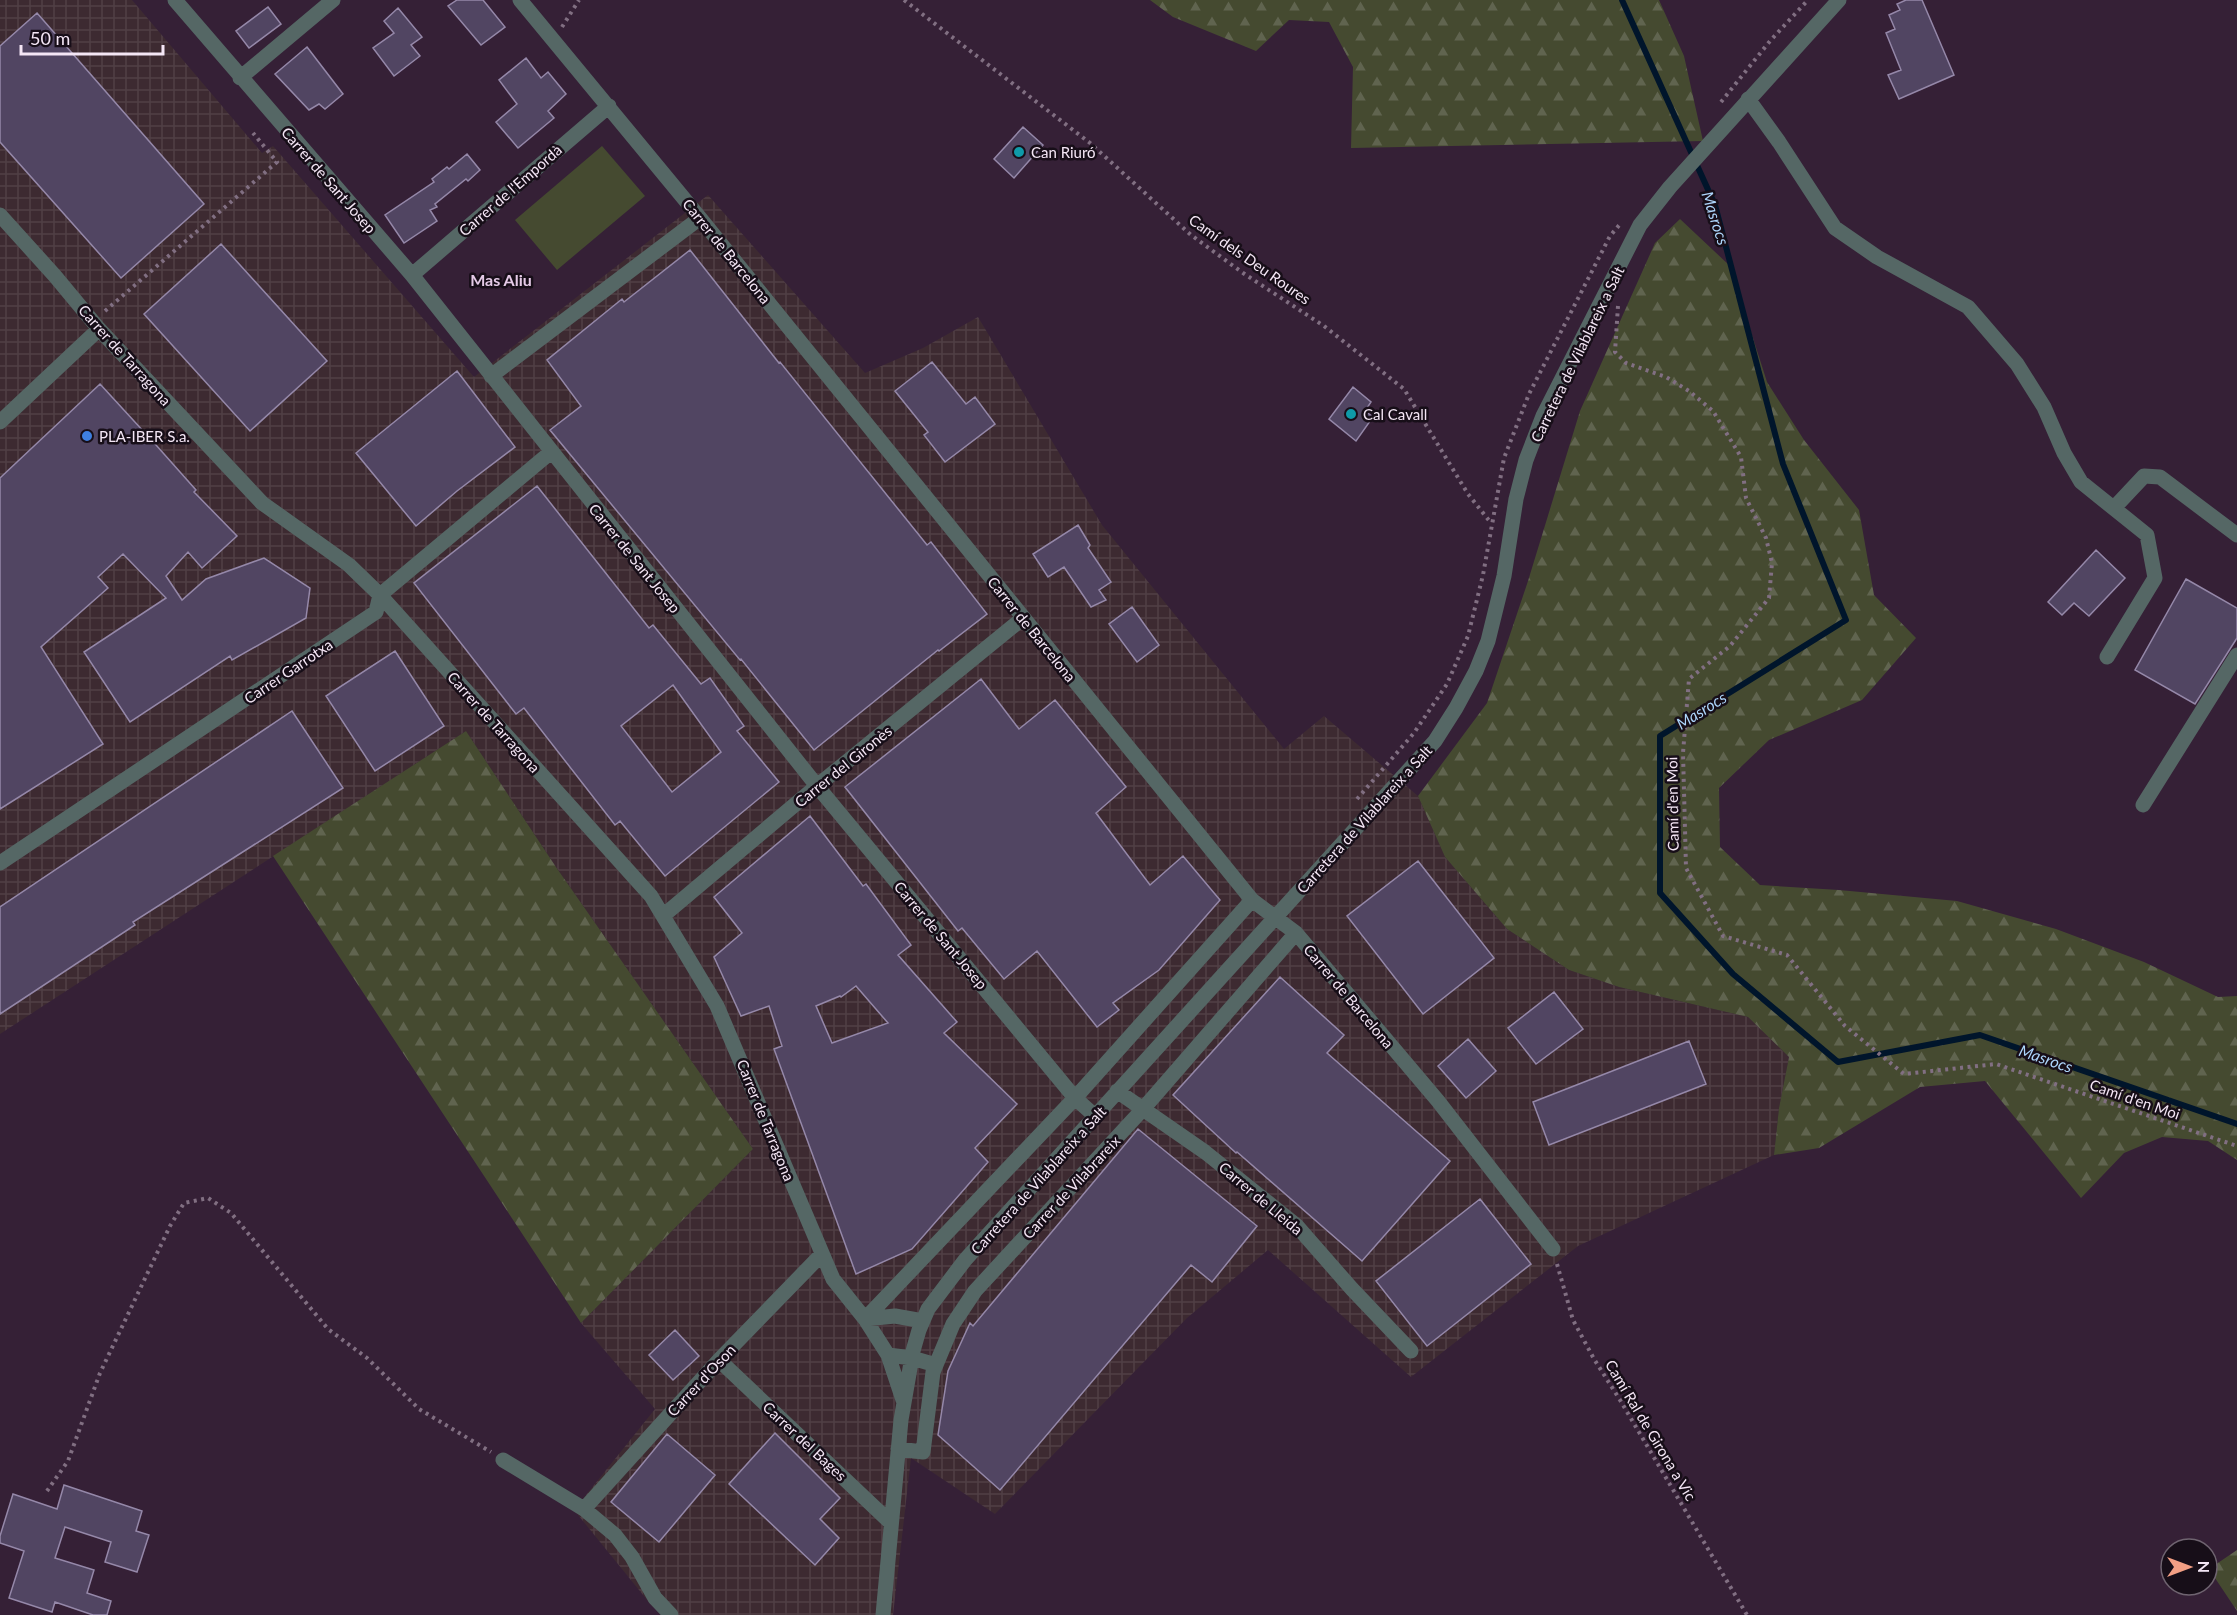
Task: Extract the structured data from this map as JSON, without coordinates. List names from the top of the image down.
{
  "streets": {
    "street": [
      "Carrer de Sant Josep",
      "Carrer de l'Empordà",
      "Carrer de Barcelona",
      "Carretera de Vilablareix a Salt",
      "Carrer de Tarragona",
      "Carrer Garrotxa",
      "Carrer del Gironès",
      "Carrer de Vilabrareix",
      "Carrer de Lleida",
      "Carrer d'Oson",
      "Carrer del Bages"
    ],
    "path": ["Camí dels Deu Roures", "Camí d'en Moi", "Camí Ral de Girona a Vic"]
  },
  "crossings": [
    ["Carrer de Sant Josep", "Carrer de l'Empordà"],
    ["Carrer de Sant Josep", "Carretera de Vilablareix a Salt"],
    ["Carrer de Sant Josep", "Carrer Garrotxa"],
    ["Carrer de Sant Josep", "Carrer del Gironès"],
    ["Carrer de l'Empordà", "Carrer de Barcelona"],
    ["Carrer de Barcelona", "Carretera de Vilablareix a Salt"],
    ["Carrer de Barcelona", "Carrer del Gironès"],
    ["Carrer de Barcelona", "Carrer de Vilabrareix"],
    ["Carrer de Barcelona", "Camí Ral de Girona a Vic"],
    ["Carretera de Vilablareix a Salt", "Carrer de Tarragona"],
    ["Carretera de Vilablareix a Salt", "Camí d'en Moi"],
    ["Carretera de Vilablareix a Salt", "Carrer de Vilabrareix"],
    ["Carretera de Vilablareix a Salt", "Carrer de Lleida"],
    ["Carretera de Vilablareix a Salt", "Carrer del Bages"],
    ["Carrer de Tarragona", "Carrer Garrotxa"],
    ["Carrer de Tarragona", "Carrer del Gironès"],
    ["Carrer de Tarragona", "Carrer d'Oson"],
    ["Carrer de Vilabrareix", "Carrer de Lleida"],
    ["Carrer d'Oson", "Carrer del Bages"]
  ],
  "districts": ["Mas Aliu"],
  "water": ["Masrocs"],
  "places": ["Can Riuró", "Cal Cavall", "PLA-IBER S.a."],
  "scale_bar": "50 m",
  "north": "right"
}
